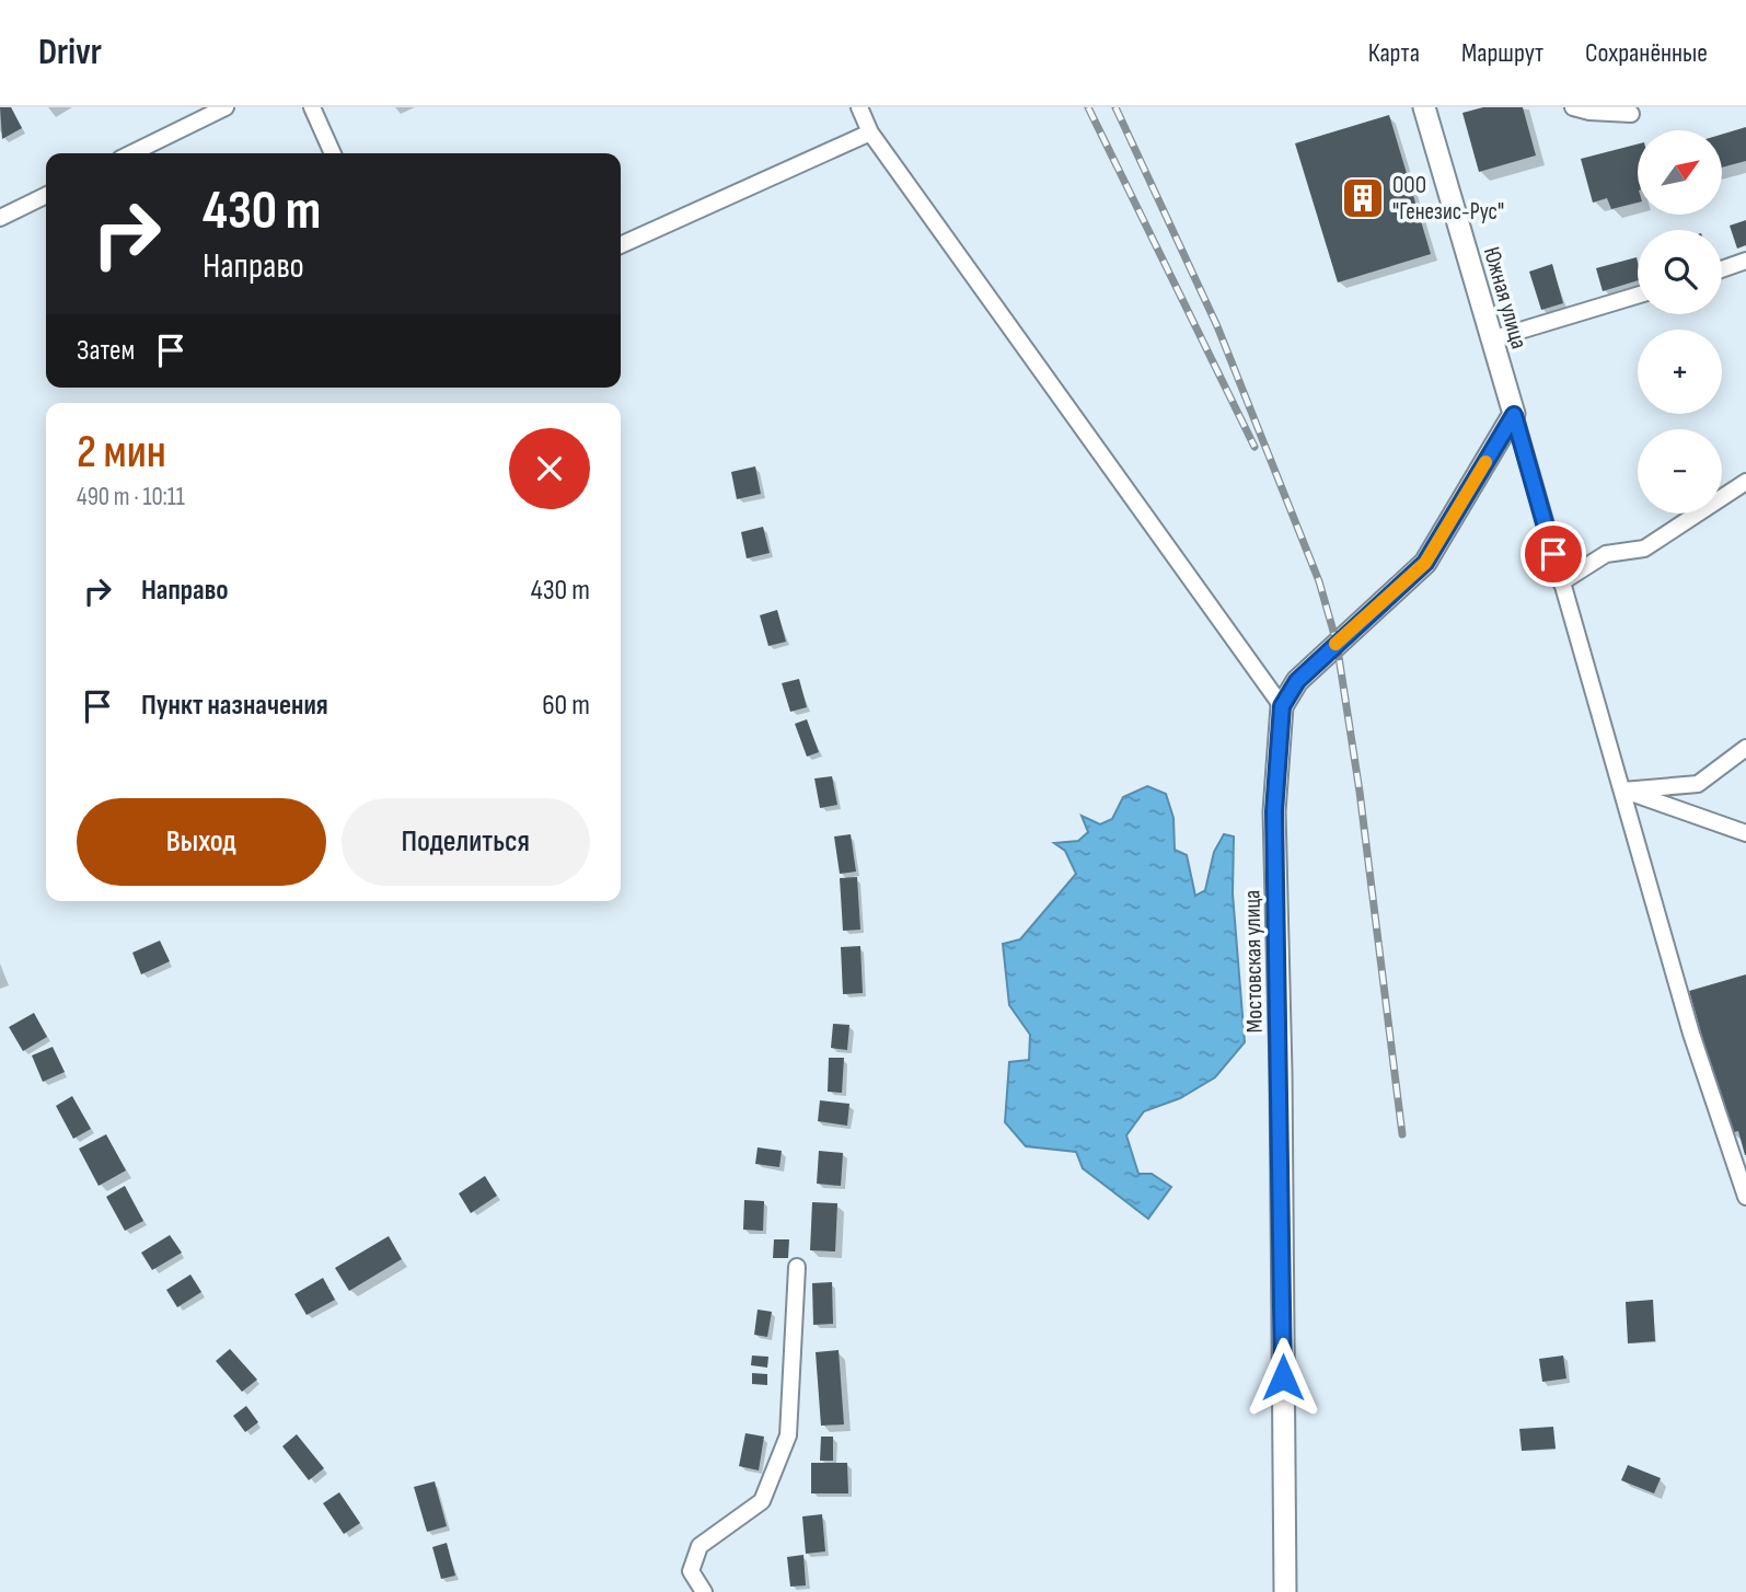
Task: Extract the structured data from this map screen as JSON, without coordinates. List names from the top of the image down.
{
  "streets": {
    "street": ["Южная улица", "Мостовская улица"]
  },
  "places": {
    "building": ["ООО \"Генезис-Рус\""]
  },
  "north": "top right",
  "page": {
    "header": "Drivr",
    "nav": ["Карта", "Маршрут", "Сохранённые"],
    "map_buttons": ["+", "−"],
    "turn": ["430 m", "Направо"],
    "then": "Затем",
    "heading": ["2 мин", "490 m · 10:11"],
    "list": [
      {
        "name": "Направо",
        "value": "430 m"
      },
      {
        "name": "Пункт назначения",
        "value": "60 m"
      }
    ],
    "buttons": ["Выход", "Поделиться"]
  }
}
